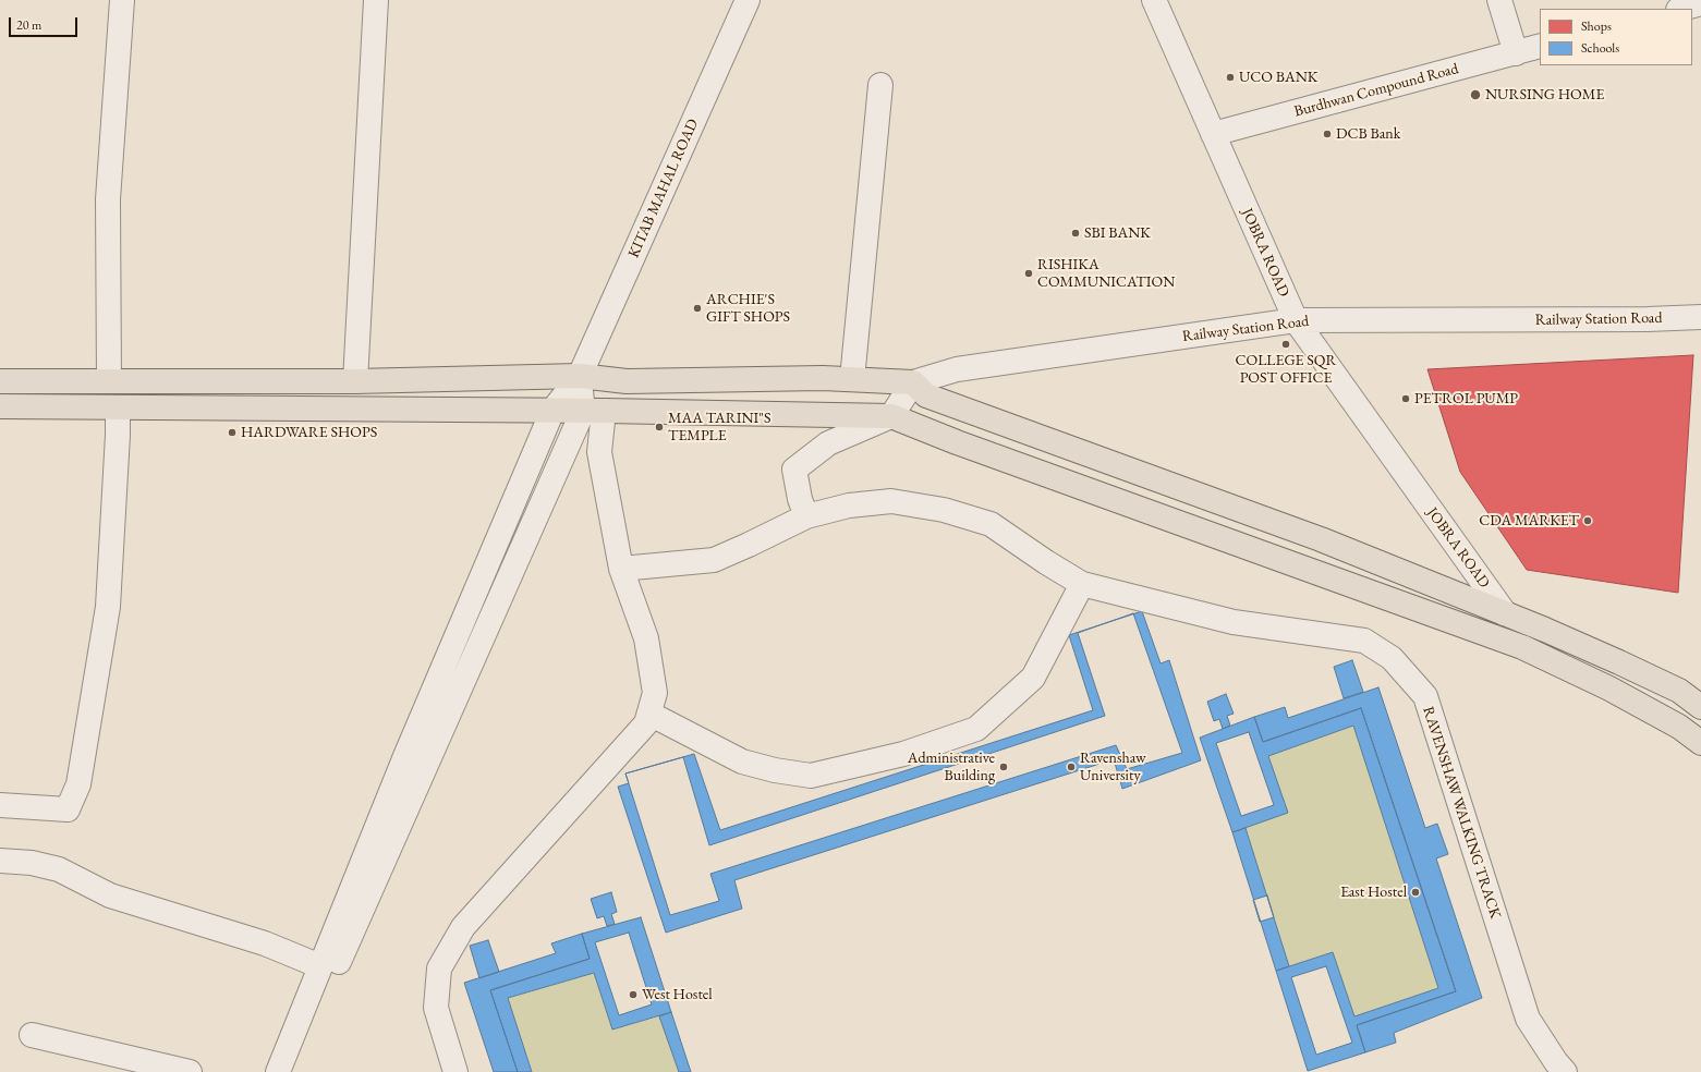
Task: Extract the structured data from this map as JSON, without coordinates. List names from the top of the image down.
{
  "streets": {
    "street": [
      "Burdhwan Compound Road",
      "KITAB MAHAL ROAD",
      "JOBRA ROAD",
      "Railway Station Road",
      "RAVENSHAW WALKING TRACK"
    ]
  },
  "crossings": [
    ["Burdhwan Compound Road", "JOBRA ROAD"],
    ["JOBRA ROAD", "Railway Station Road"]
  ],
  "places": [
    "UCO BANK",
    "NURSING HOME",
    "DCB Bank",
    "SBI BANK",
    "RISHIKA COMMUNICATION",
    "ARCHIE'S GIFT SHOPS",
    "COLLEGE SQR POST OFFICE",
    "PETROL PUMP",
    "MAA TARINI\"S TEMPLE",
    "HARDWARE SHOPS",
    "CDA MARKET",
    "Administrative Building",
    "Ravenshaw University",
    "East Hostel",
    "West Hostel"
  ],
  "legend": ["Shops", "Schools"],
  "scale_bar": "20 m"
}
